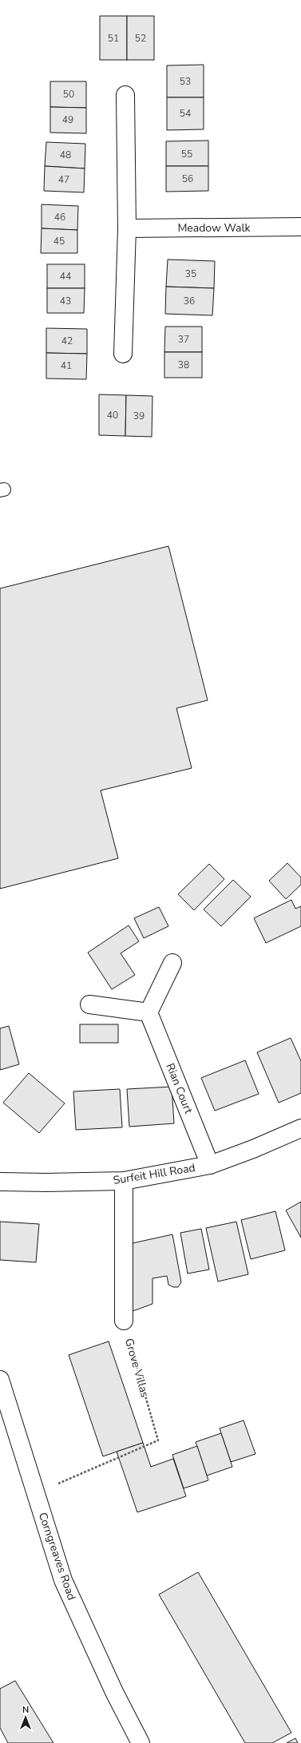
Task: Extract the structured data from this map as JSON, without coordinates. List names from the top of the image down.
{
  "streets": {
    "street": [
      "Meadow Walk",
      "Rian Court",
      "Surfeit Hill Road",
      "Corngreaves Road"
    ],
    "path": ["Grove Villas"]
  },
  "crossings": [
    ["Rian Court", "Surfeit Hill Road"]
  ],
  "house_numbers": [
    "51",
    "52",
    "53",
    "50",
    "54",
    "49",
    "55",
    "48",
    "56",
    "47",
    "46",
    "45",
    "35",
    "44",
    "43",
    "36",
    "37",
    "42",
    "38",
    "41",
    "40",
    "39"
  ],
  "north": "top"
}
